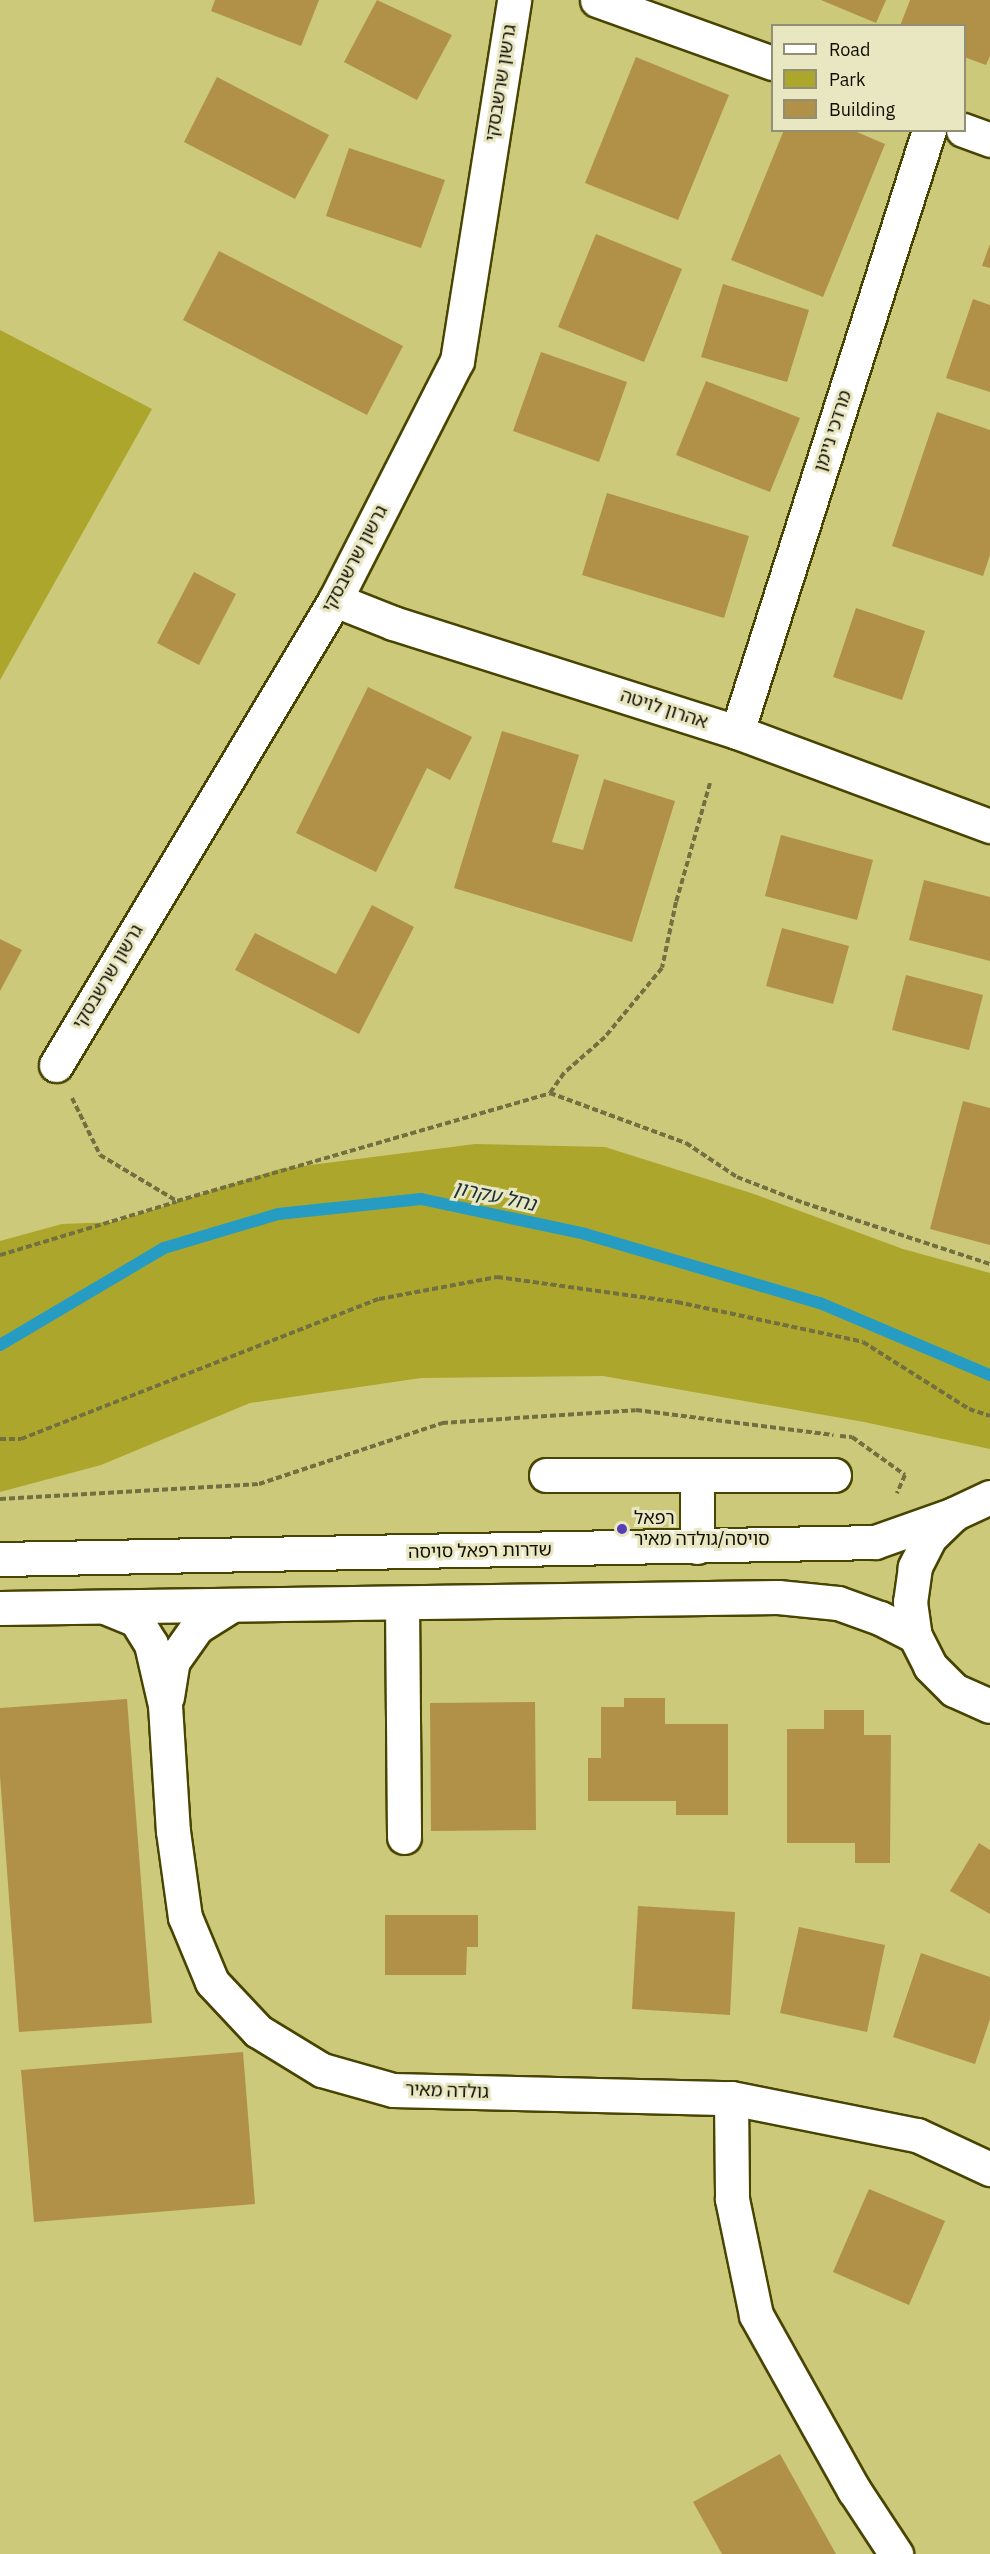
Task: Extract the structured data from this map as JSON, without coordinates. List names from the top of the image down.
{
  "streets": {
    "street": [
      "גרשון שרשבסקי",
      "מרדכי ניימן",
      "אהרון לויטה",
      "שדרות רפאל סויסה",
      "גולדה מאיר"
    ]
  },
  "crossings": [
    ["גרשון שרשבסקי", "אהרון לויטה"],
    ["מרדכי ניימן", "אהרון לויטה"]
  ],
  "water": ["נחל עקרון"],
  "places": ["רפאל סויסה/גולדה מאיר"],
  "legend": ["Road", "Park", "Building"]
}
